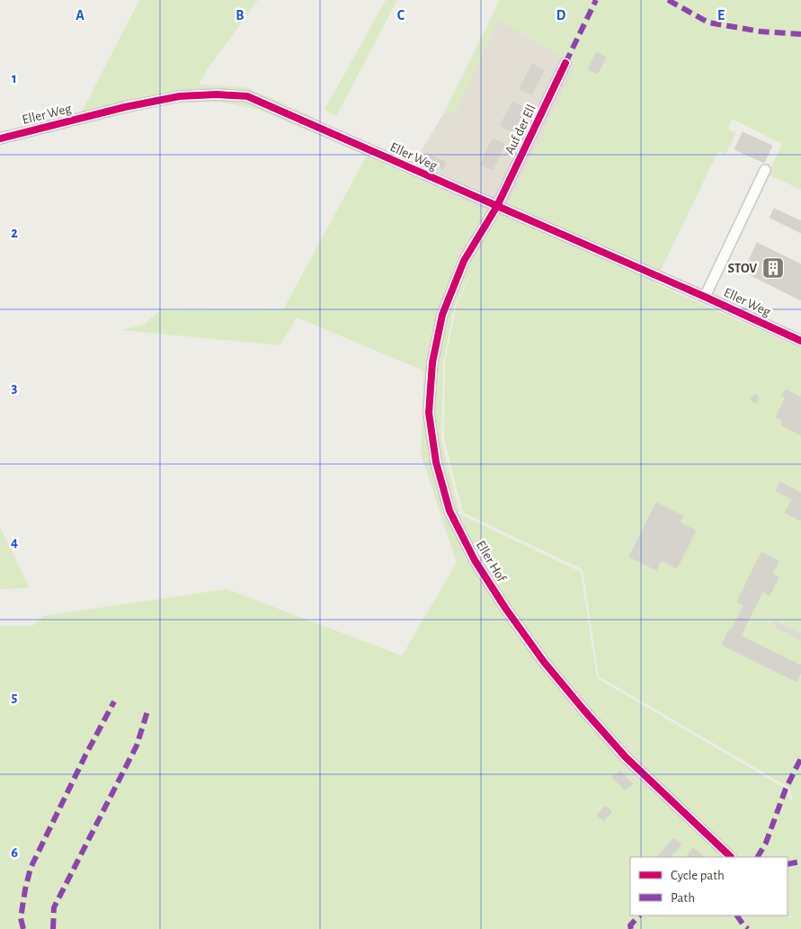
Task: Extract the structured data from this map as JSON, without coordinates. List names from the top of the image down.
{
  "streets": {
    "street": ["Eller Weg", "Auf der Ell", "Eller Hof"]
  },
  "crossings": [
    ["Eller Weg", "Auf der Ell"],
    ["Eller Weg", "Eller Hof"],
    ["Auf der Ell", "Eller Hof"]
  ],
  "places": {
    "building": ["STOV"]
  },
  "legend": ["Cycle path", "Path"],
  "grid": {
    "columns": [
      "A",
      "B",
      "C",
      "D",
      "E"
    ],
    "rows": [
      "1",
      "2",
      "3",
      "4",
      "5",
      "6"
    ]
  }
}
